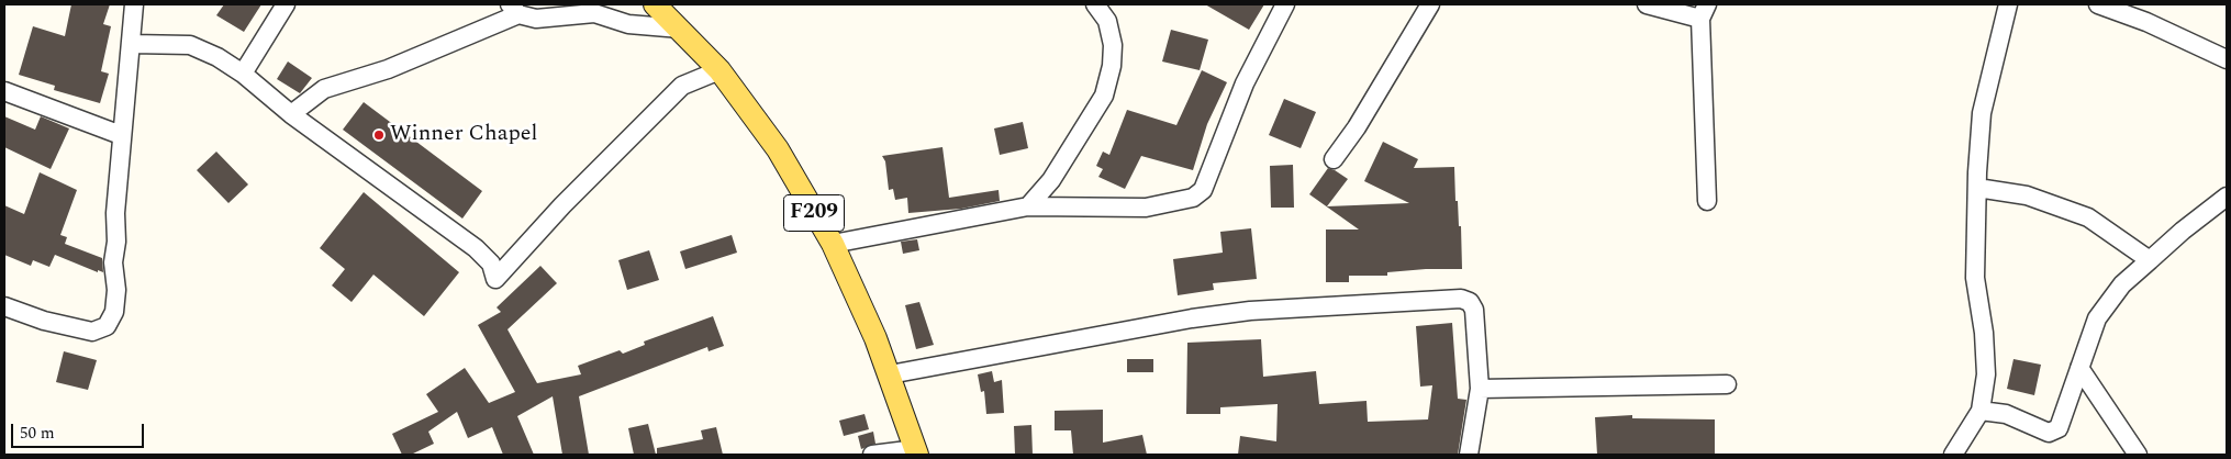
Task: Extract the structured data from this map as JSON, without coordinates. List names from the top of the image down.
{
  "streets": {
    "main road": ["F209"]
  },
  "places": ["Winner Chapel"],
  "scale_bar": "50 m"
}
